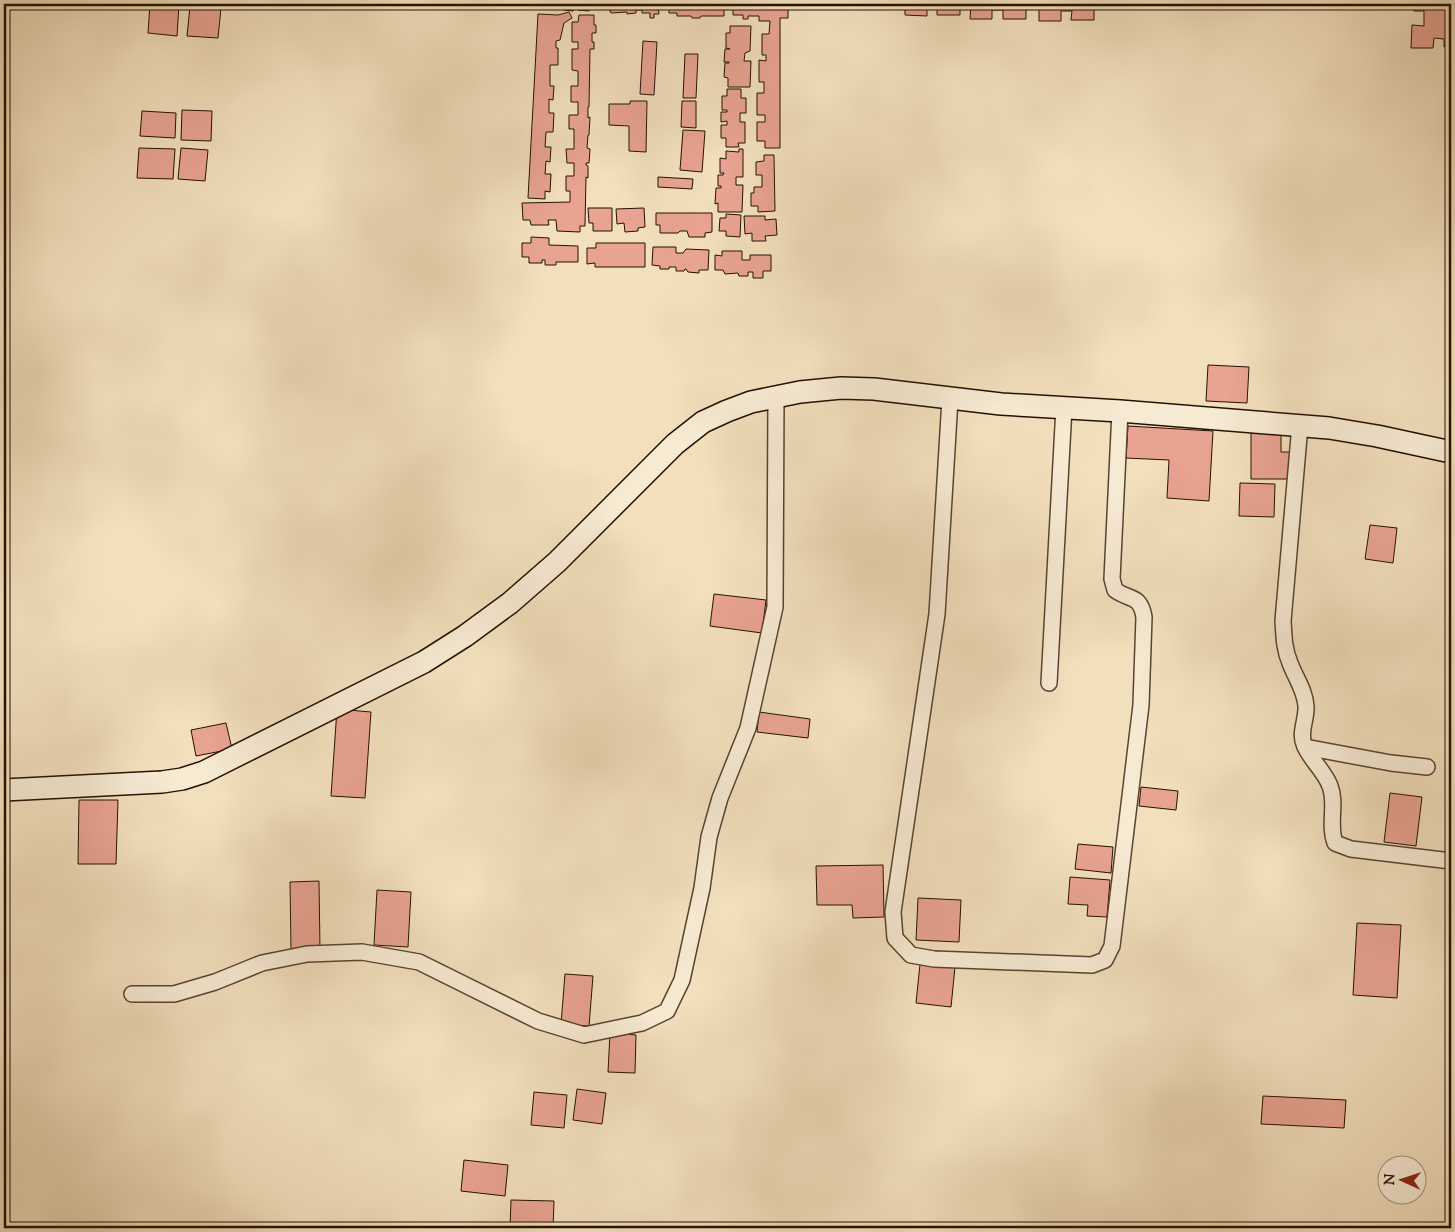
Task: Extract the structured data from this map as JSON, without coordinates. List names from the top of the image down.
{
  "north": "left"
}
